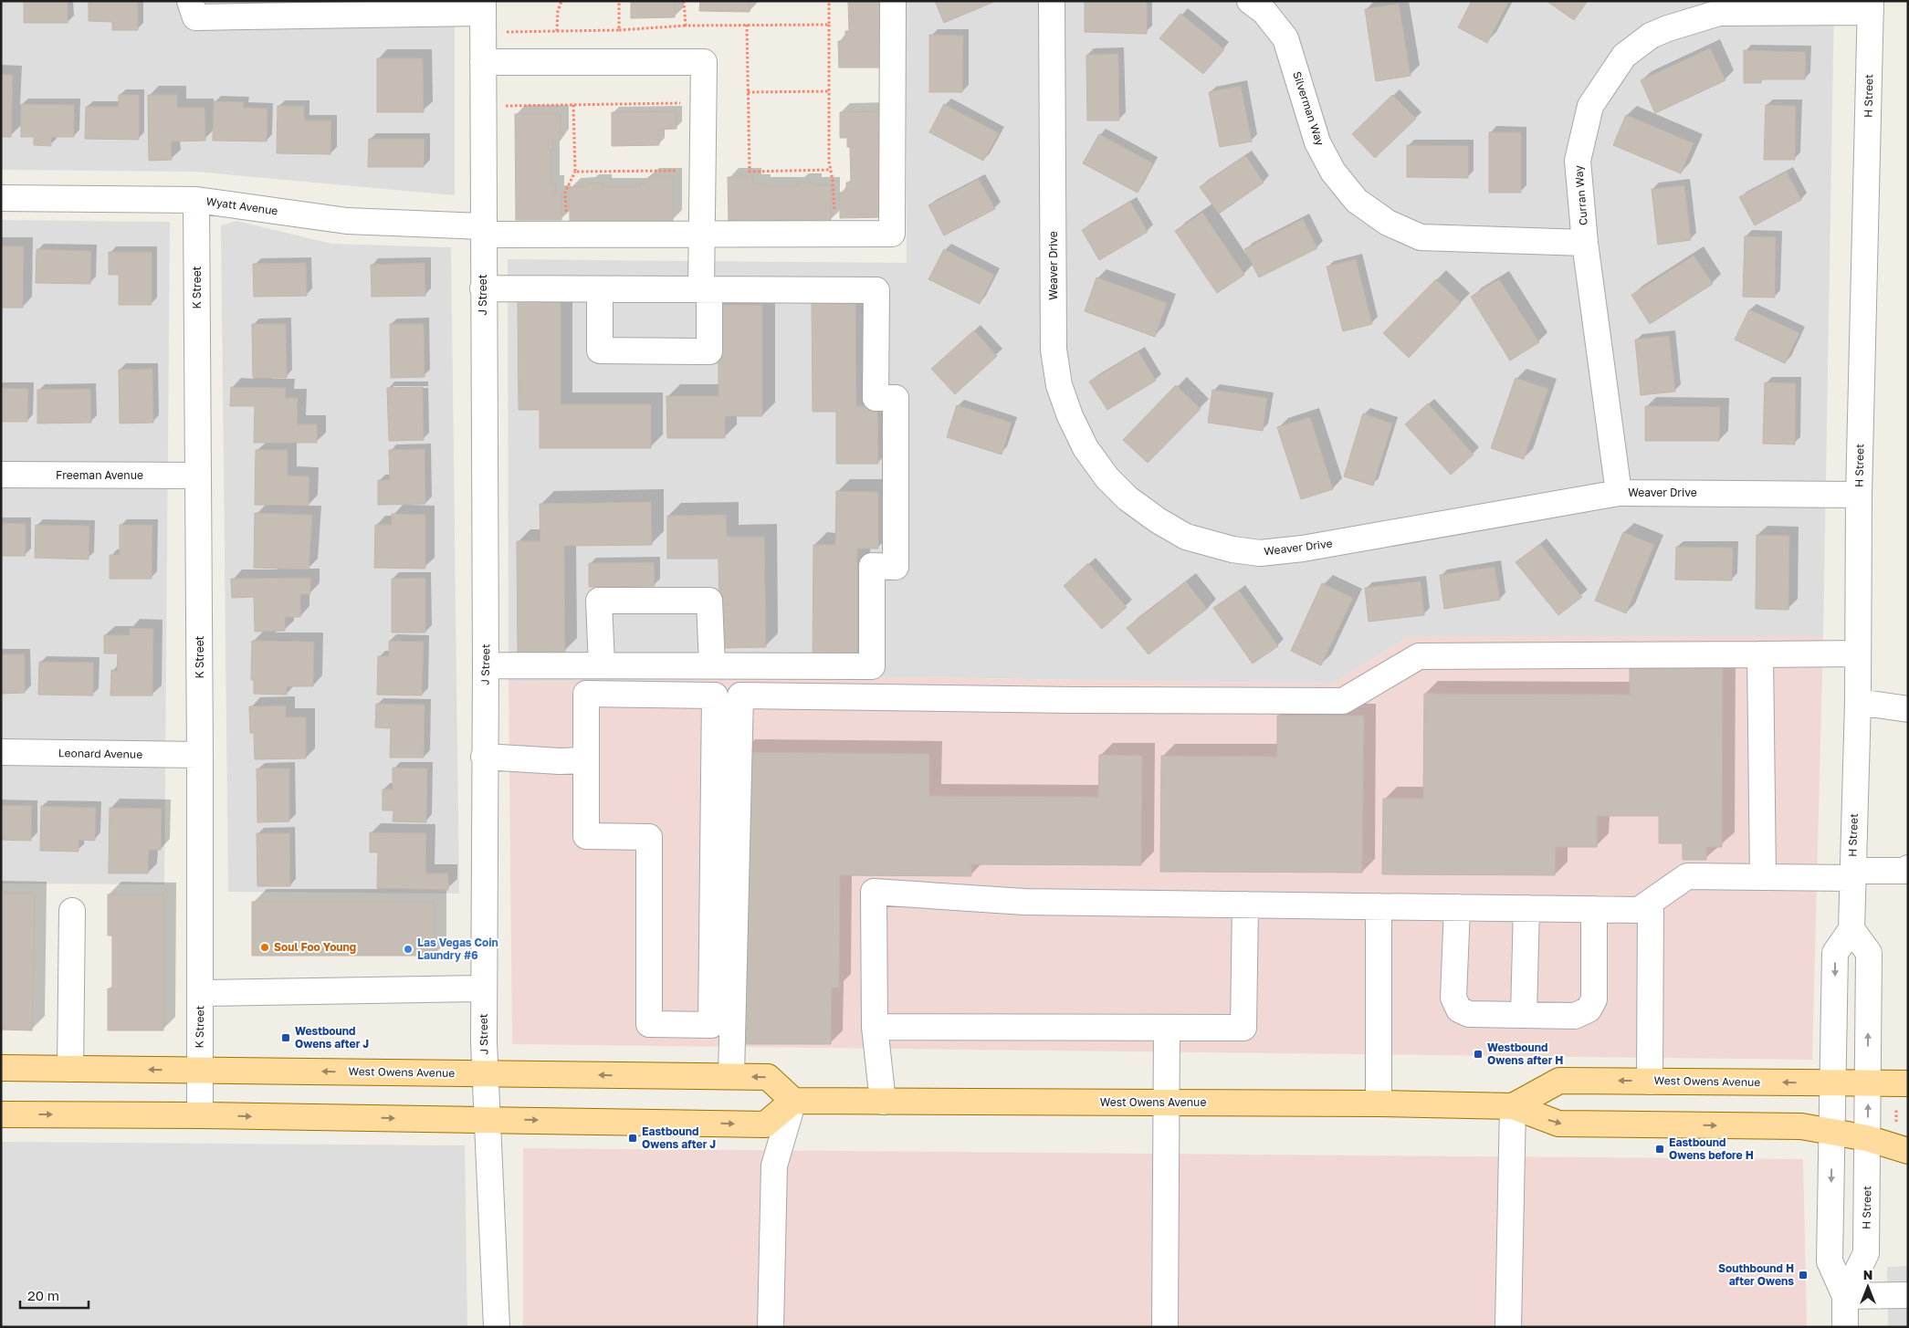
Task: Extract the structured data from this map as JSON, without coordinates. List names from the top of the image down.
{
  "streets": {
    "main road": ["West Owens Avenue"],
    "street": [
      "H Street",
      "Silverman Way",
      "Curran Way",
      "Wyatt Avenue",
      "Weaver Drive",
      "K Street",
      "J Street",
      "Freeman Avenue",
      "Leonard Avenue"
    ]
  },
  "crossings": [
    ["H Street", "Curran Way"],
    ["H Street", "Weaver Drive"],
    ["H Street", "West Owens Avenue"],
    ["Silverman Way", "Curran Way"],
    ["Curran Way", "Weaver Drive"],
    ["Wyatt Avenue", "K Street"],
    ["Wyatt Avenue", "J Street"],
    ["K Street", "Freeman Avenue"],
    ["K Street", "Leonard Avenue"],
    ["K Street", "West Owens Avenue"],
    ["J Street", "West Owens Avenue"]
  ],
  "places": {
    "other": ["Soul Foo Young", "Las Vegas Coin Laundry #6"],
    "transit": [
      "Westbound Owens after J",
      "Westbound Owens after H",
      "Eastbound Owens after J",
      "Eastbound Owens before H",
      "Southbound H after Owens"
    ]
  },
  "scale_bar": "20 m",
  "north": "top"
}
